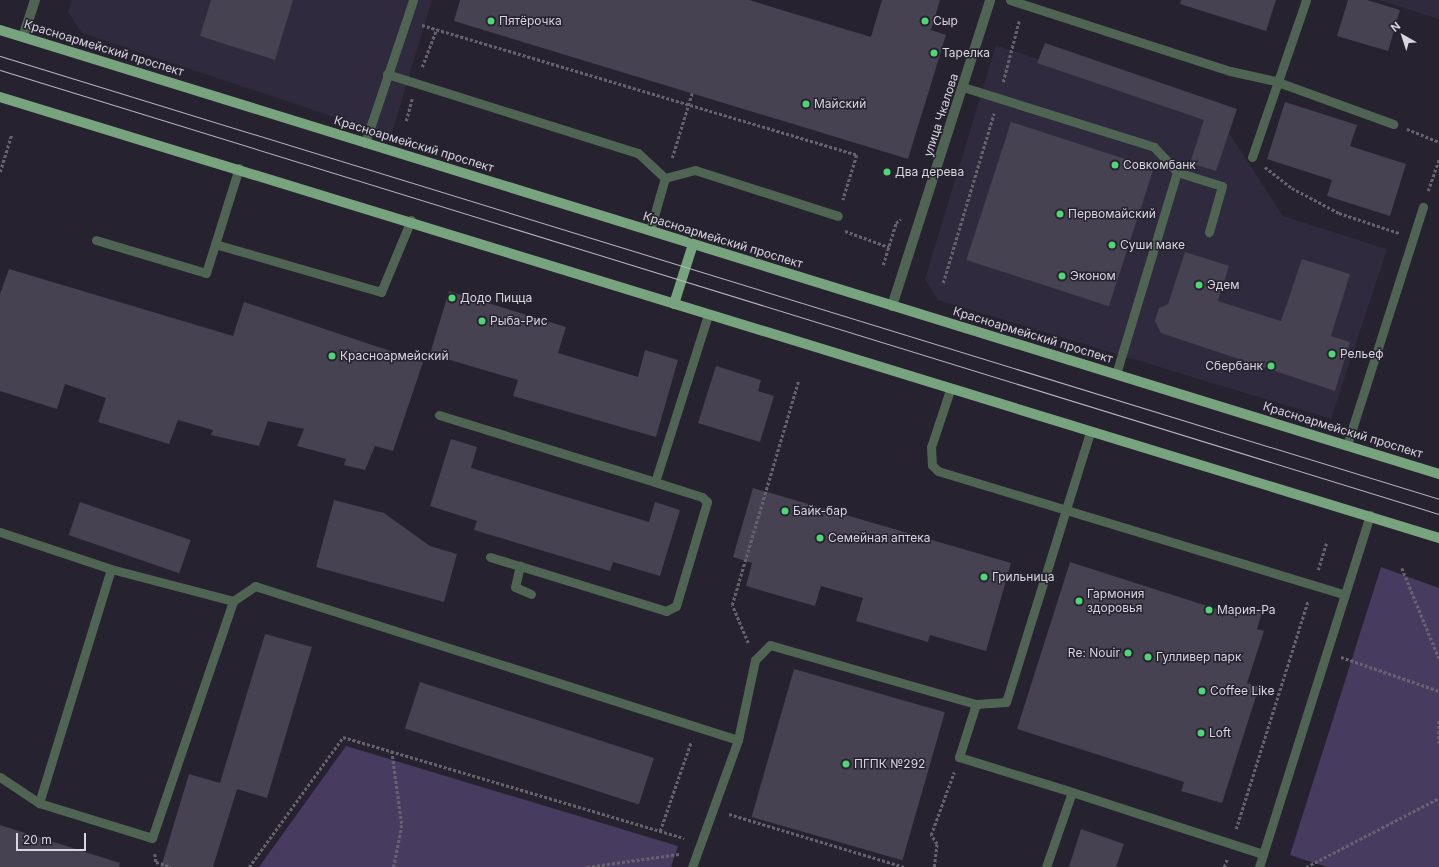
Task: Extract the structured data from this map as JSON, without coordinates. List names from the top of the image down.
{
  "streets": {
    "main road": ["Красноармейский проспект"],
    "street": ["улица Чкалова"]
  },
  "crossings": [
    ["Красноармейский проспект", "улица Чкалова"]
  ],
  "places": [
    "Пятёрочка",
    "Сыр",
    "Тарелка",
    "Майский",
    "Совкомбанк",
    "Два дерева",
    "Первомайский",
    "Суши маке",
    "Эконом",
    "Эдем",
    "Додо Пицца",
    "Рыба-Рис",
    "Рельеф",
    "Красноармейский",
    "Сбербанк",
    "Байк-бар",
    "Семейная аптека",
    "Грильница",
    "Гармония здоровья",
    "Мария-Ра",
    "Re: Nouir",
    "Гулливер парк",
    "Coffee Like",
    "Loft",
    "ПГПК №292"
  ],
  "scale_bar": "20 m",
  "north": "top left"
}
